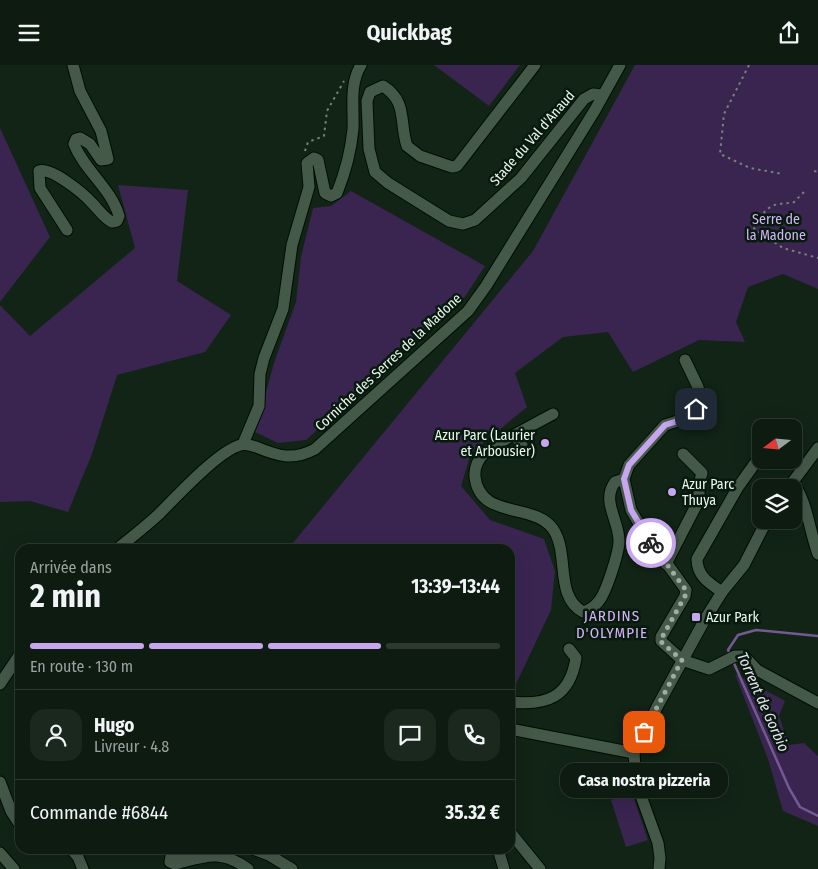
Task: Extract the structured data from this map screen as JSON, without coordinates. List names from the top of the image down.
{
  "streets": {
    "street": ["Stade du Val d'Anaud", "Corniche des Serres de la Madone"]
  },
  "crossings": [
    ["Stade du Val d'Anaud", "Corniche des Serres de la Madone"]
  ],
  "districts": ["JARDINS D'OLYMPIE"],
  "water": ["Torrent de Gorbio"],
  "parks": ["Serre de la Madone"],
  "places": {
    "other": ["Azur Parc (Laurier et Arbousier)", "Azur Parc Thuya", "Casa nostra pizzeria"],
    "transit": ["Azur Park"]
  },
  "north": "left",
  "page": {
    "header": "Quickbag",
    "heading": ["2 min", "Arrivée dans", "13:39–13:44"],
    "panel": [
      "Hugo",
      "Livreur · 4.8",
      "Commande #6844",
      "35.32 €"
    ],
    "bar": "En route · 130 m",
    "bubble": "Casa nostra pizzeria"
  }
}
